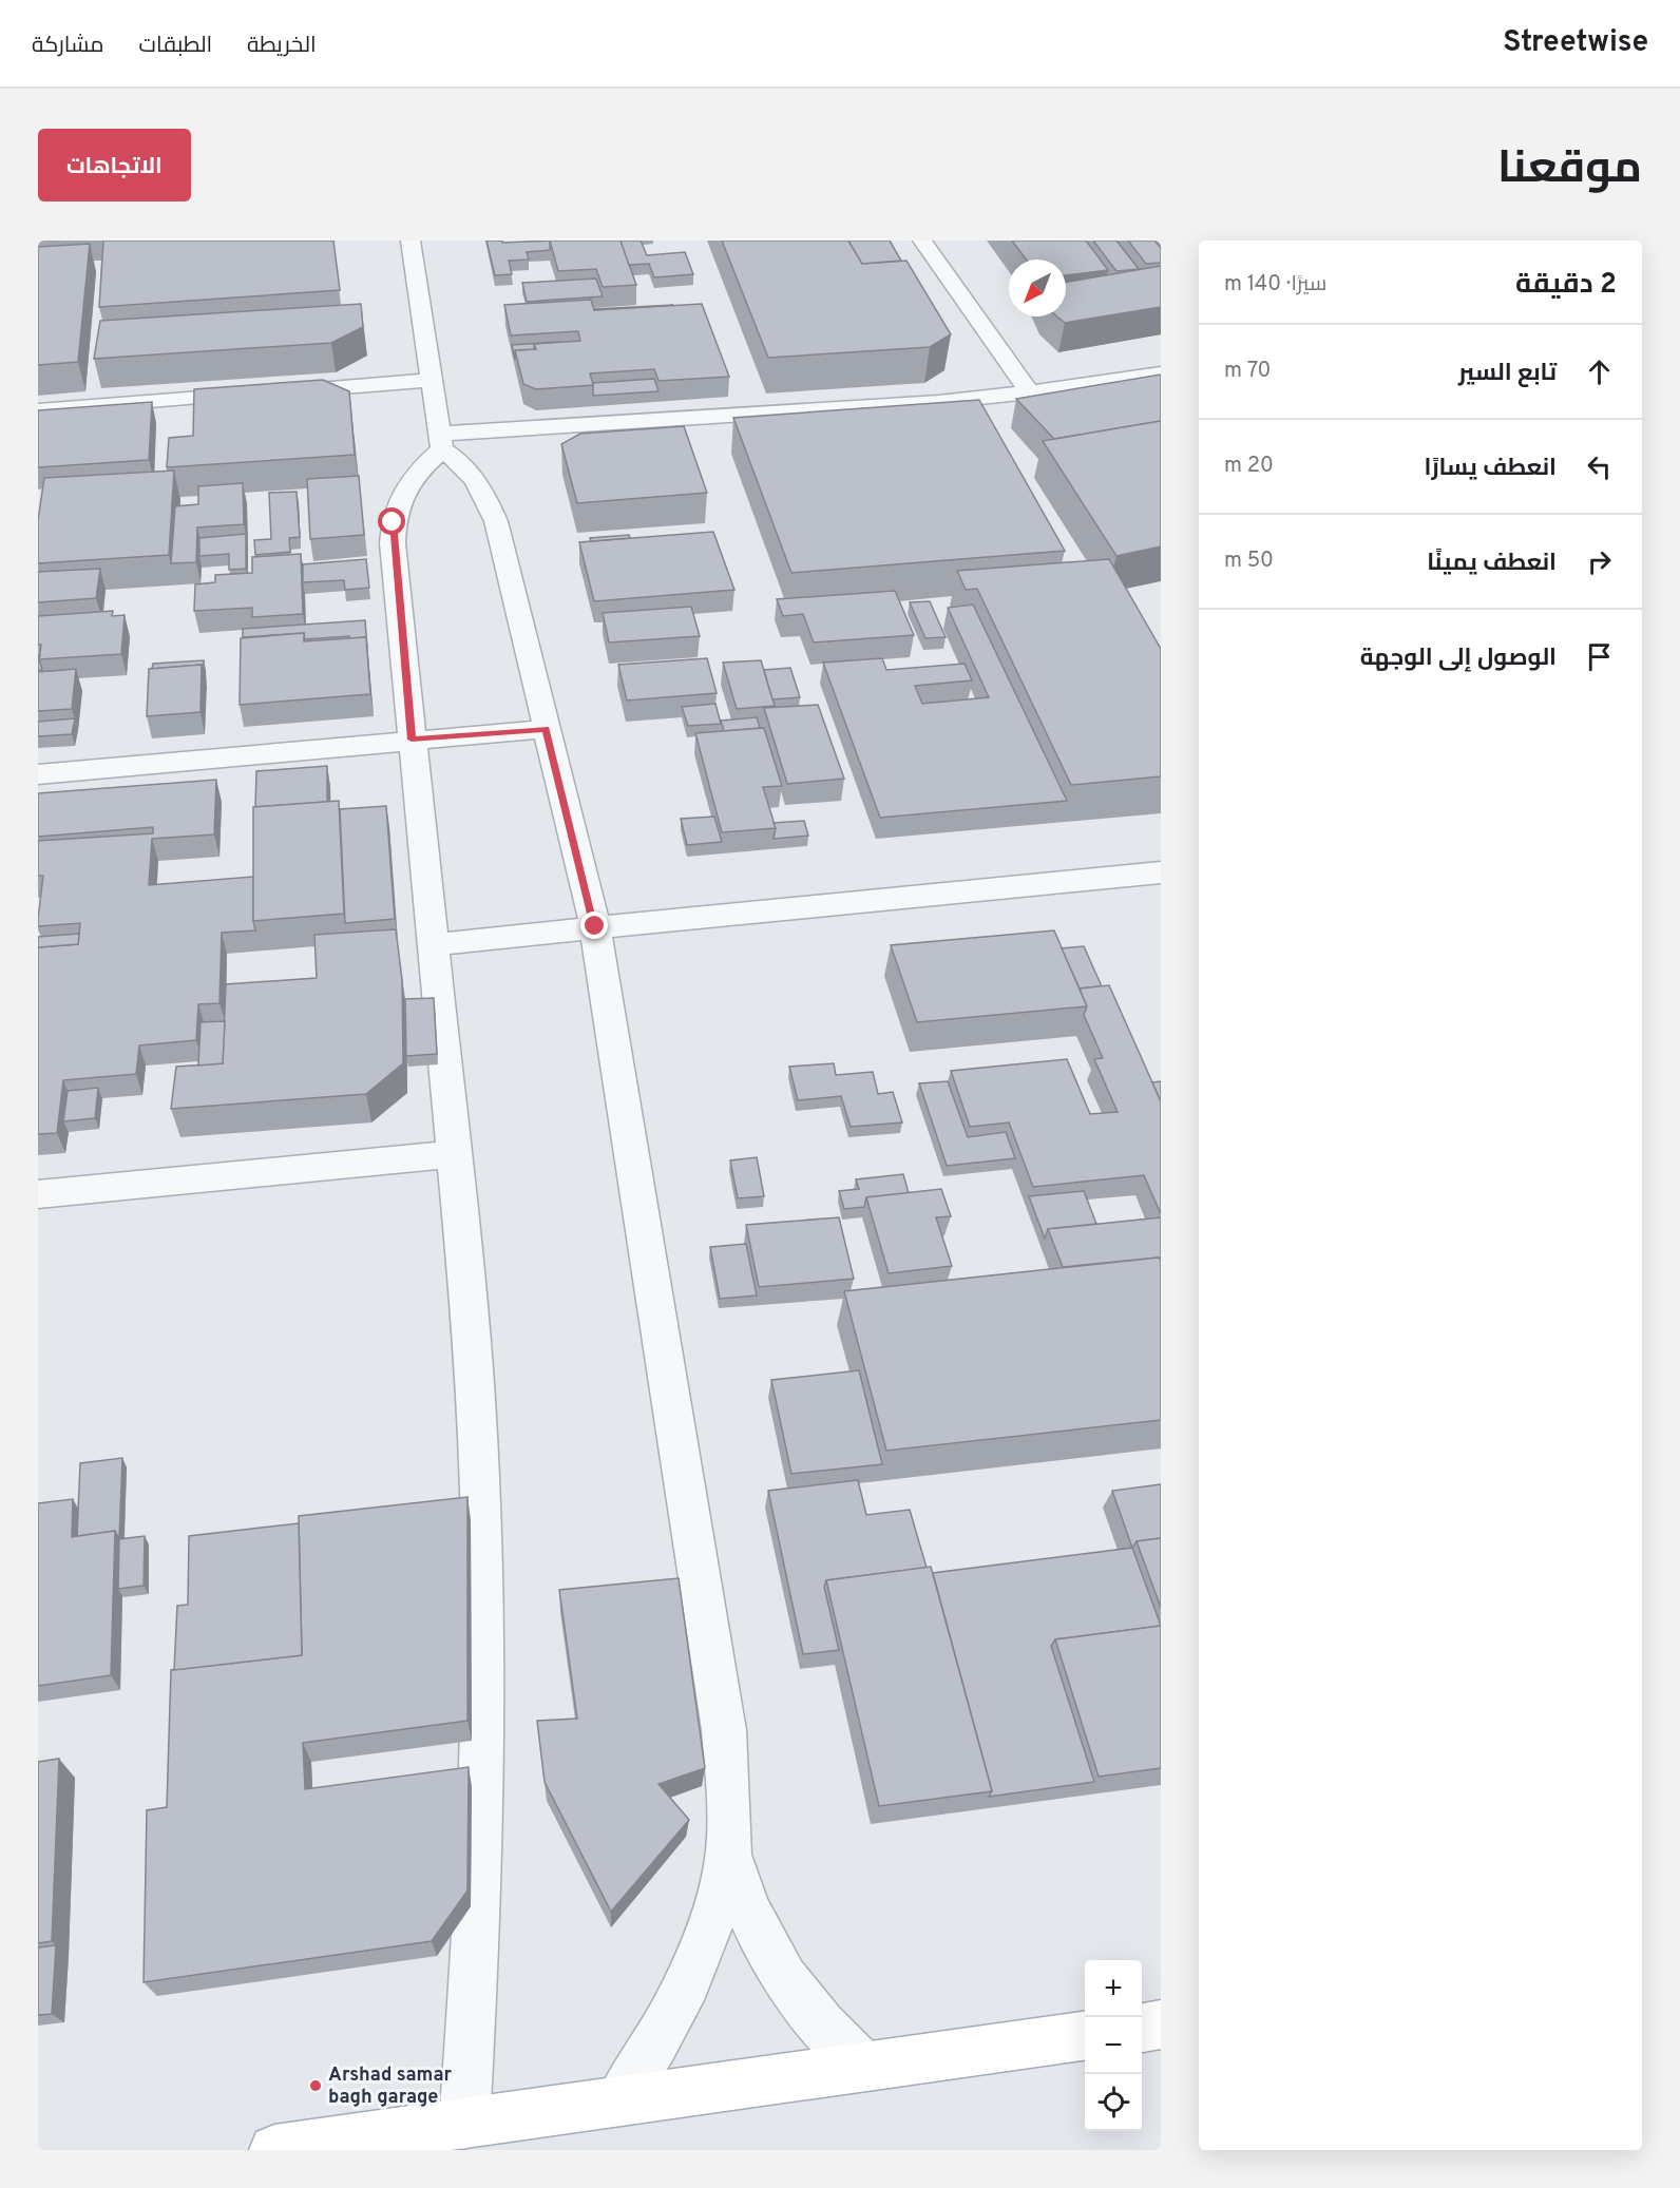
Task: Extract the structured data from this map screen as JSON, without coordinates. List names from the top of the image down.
{
  "places": ["Arshad samar bagh garage"],
  "north": "bottom left",
  "page": {
    "header": "Streetwise",
    "nav": ["الخريطة", "الطبقات", "مشاركة"],
    "title": "موقعنا",
    "buttons": "الاتجاهات",
    "heading": ["2 دقيقة", "سيرًا · 140 m"],
    "list": [
      ["تابع السير", "70 m"],
      ["انعطف يسارًا", "20 m"],
      ["انعطف يمينًا", "50 m"],
      "الوصول إلى الوجهة"
    ],
    "map_buttons": ["+", "−"]
  }
}
